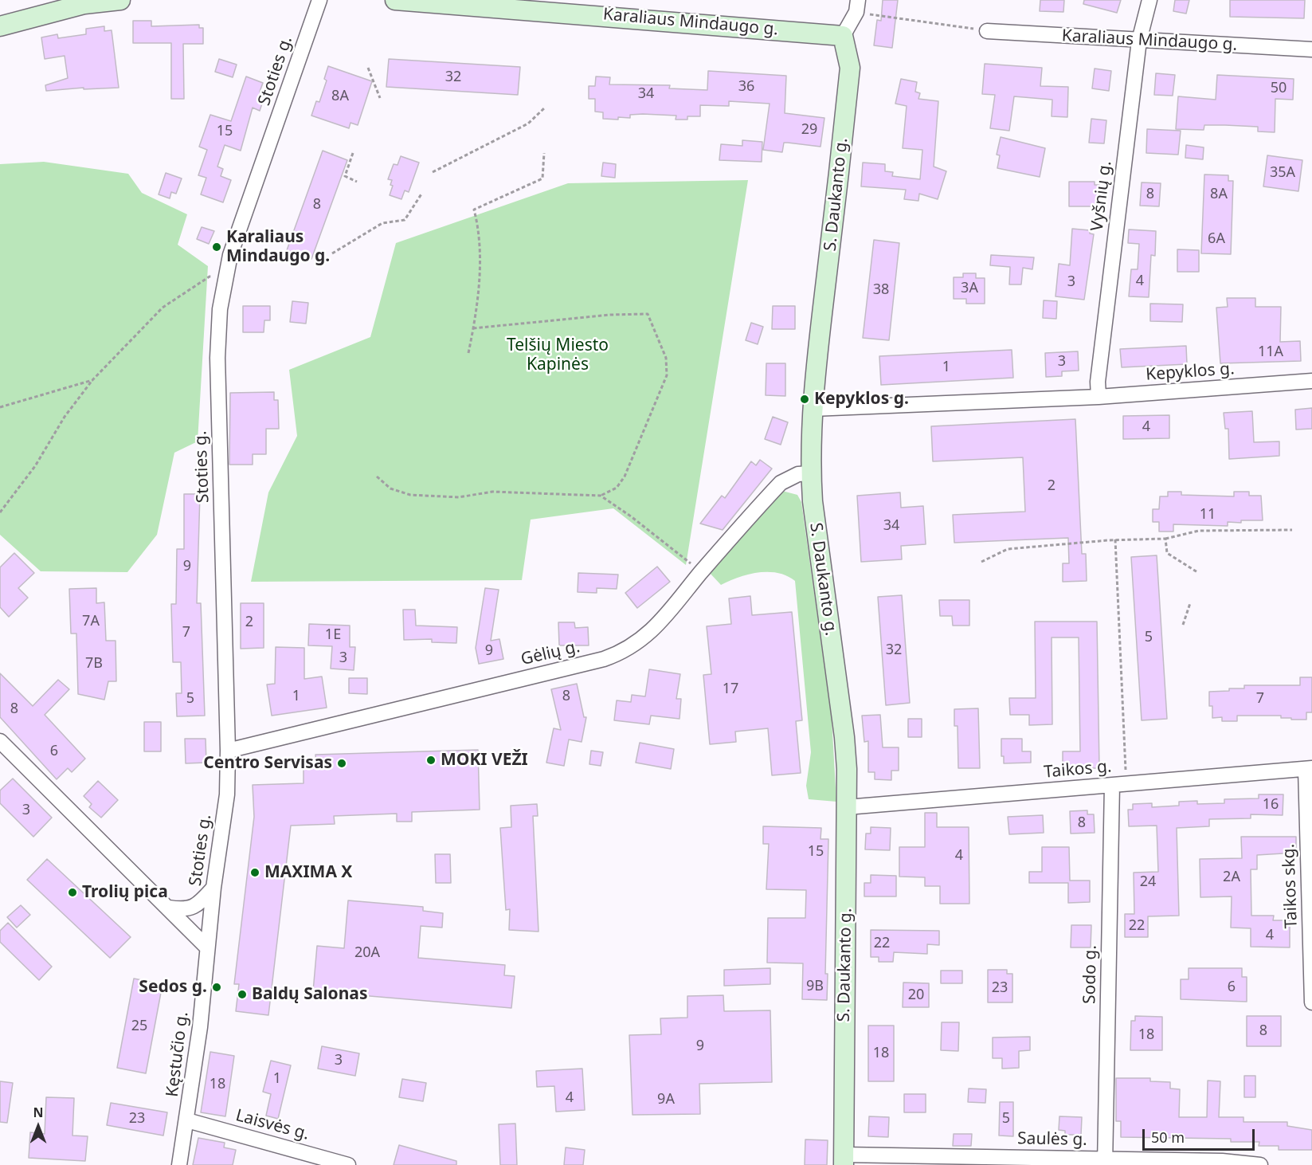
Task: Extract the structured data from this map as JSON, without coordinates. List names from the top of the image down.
{
  "streets": {
    "main road": ["Karaliaus Mindaugo g.", "S. Daukanto g."],
    "street": [
      "Stoties g.",
      "Vyšnių g.",
      "Kepyklos g.",
      "Gėlių g.",
      "Taikos g.",
      "Taikos skg.",
      "Sodo g.",
      "Kęstučio g.",
      "Laisvės g.",
      "Saulės g."
    ]
  },
  "crossings": [
    ["Karaliaus Mindaugo g.", "S. Daukanto g."],
    ["Karaliaus Mindaugo g.", "Vyšnių g."],
    ["Stoties g.", "Gėlių g."],
    ["Stoties g.", "Kęstučio g."],
    ["S. Daukanto g.", "Kepyklos g."],
    ["S. Daukanto g.", "Gėlių g."],
    ["S. Daukanto g.", "Taikos g."],
    ["S. Daukanto g.", "Saulės g."],
    ["Vyšnių g.", "Kepyklos g."],
    ["Taikos g.", "Taikos skg."],
    ["Taikos g.", "Sodo g."],
    ["Sodo g.", "Saulės g."],
    ["Kęstučio g.", "Laisvės g."]
  ],
  "parks": ["Telšių Miesto Kapinės"],
  "places": [
    "Karaliaus Mindaugo g.",
    "Kepyklos g.",
    "MOKI VEŽI",
    "Centro Servisas",
    "MAXIMA X",
    "Trolių pica",
    "Sedos g.",
    "Baldų Salonas"
  ],
  "house_numbers": [
    "32",
    "36",
    "50",
    "34",
    "8A",
    "29",
    "15",
    "35A",
    "8",
    "8A",
    "8",
    "6A",
    "4",
    "3",
    "3A",
    "38",
    "11A",
    "3",
    "1",
    "4",
    "2",
    "11",
    "34",
    "9",
    "7A",
    "2",
    "7",
    "1E",
    "5",
    "32",
    "9",
    "3",
    "7B",
    "17",
    "1",
    "8",
    "5",
    "7",
    "8",
    "6",
    "16",
    "3",
    "8",
    "15",
    "4",
    "2A",
    "24",
    "22",
    "4",
    "22",
    "20A",
    "9B",
    "6",
    "23",
    "20",
    "25",
    "8",
    "18",
    "9",
    "18",
    "3",
    "1",
    "18",
    "4",
    "9A",
    "23",
    "5"
  ],
  "scale_bar": "50 m",
  "north": "top"
}
